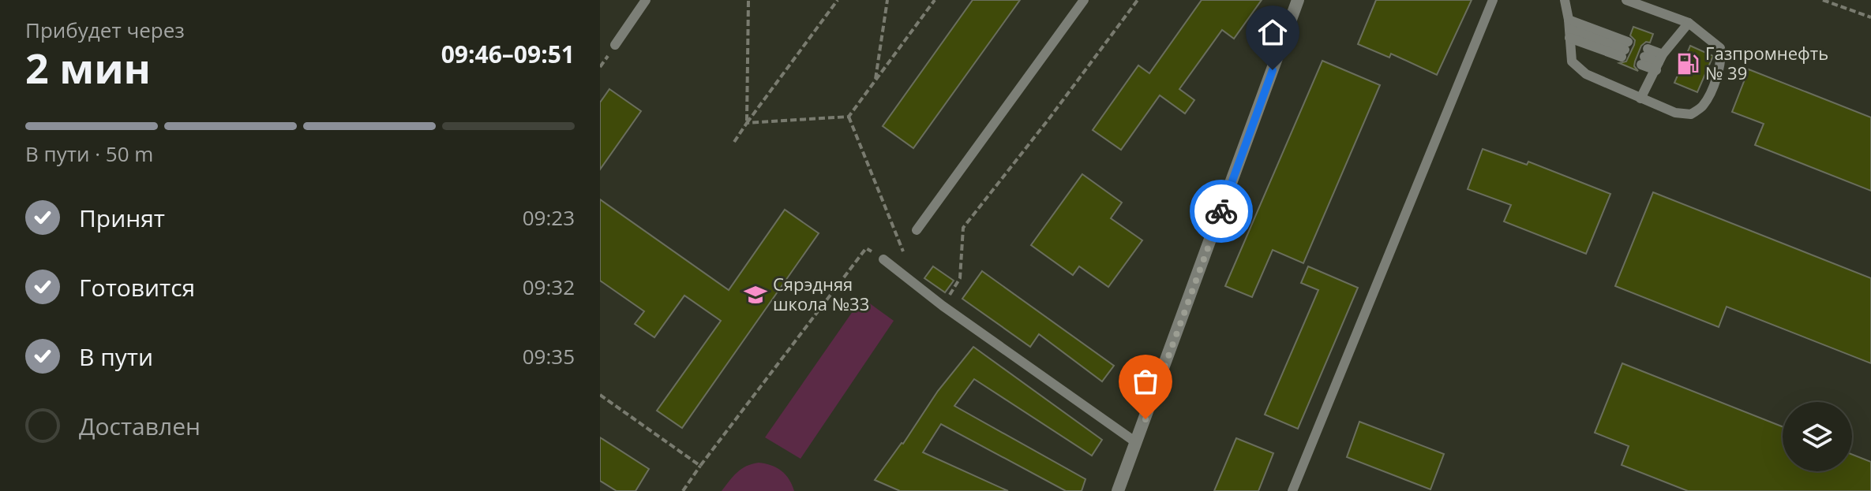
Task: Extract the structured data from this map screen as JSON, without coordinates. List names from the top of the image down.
{
  "places": {
    "fuel station": ["Газпромнефть № 39"],
    "school or university": ["Сярэдняя школа №33"]
  },
  "page": {
    "heading": ["2 мин", "Прибудет через", "09:46–09:51"],
    "bar": "В пути · 50 m",
    "list": [
      ["Принят", "09:23"],
      ["Готовится", "09:32"],
      ["В пути", "09:35"],
      "Доставлен"
    ]
  }
}
